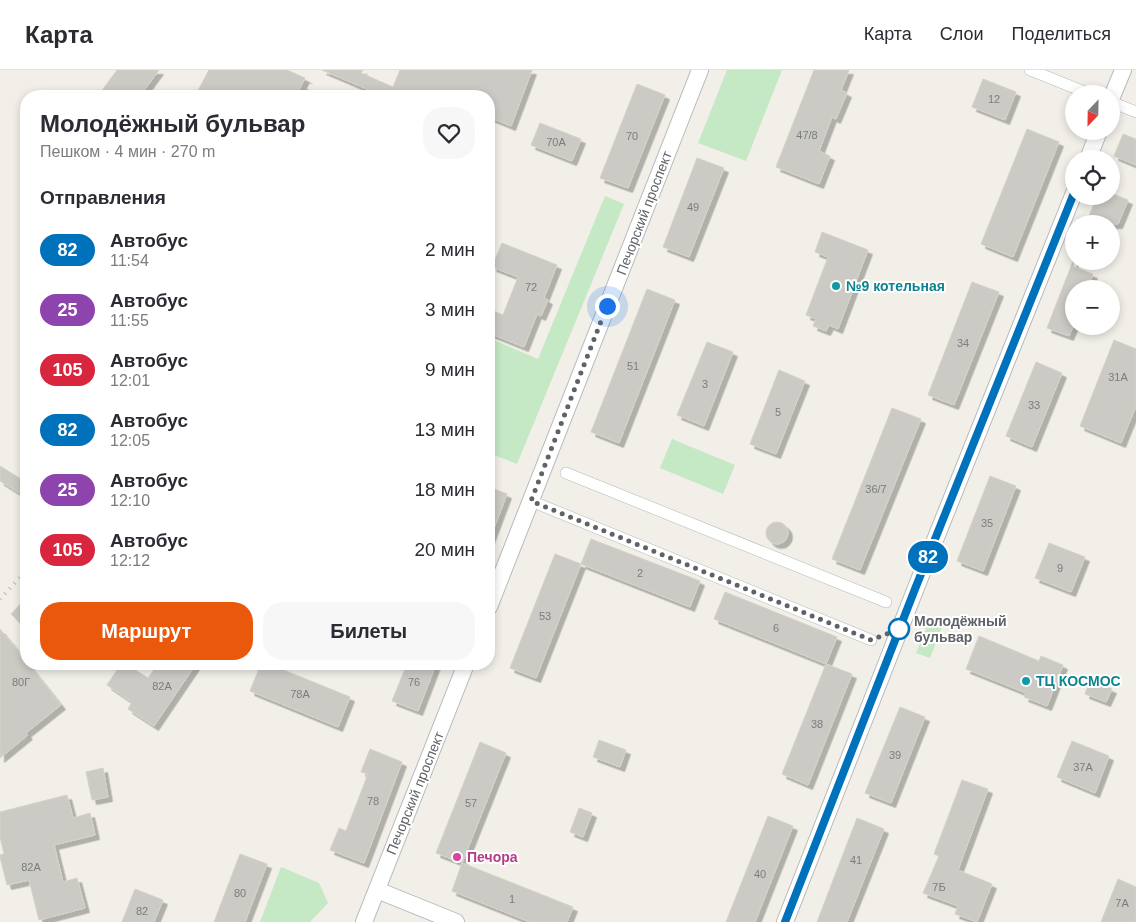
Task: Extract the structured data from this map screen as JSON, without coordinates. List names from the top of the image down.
{
  "streets": {
    "main road": ["Печорский проспект"]
  },
  "places": [
    "№9 котельная",
    "Молодёжный бульвар",
    "ТЦ КОСМОС",
    "Печора"
  ],
  "lines": ["bus line 82"],
  "house_numbers": [
    "12",
    "47/8",
    "70",
    "70А",
    "49",
    "72",
    "34",
    "51",
    "31А",
    "3",
    "33",
    "5",
    "36/7",
    "35",
    "9",
    "2",
    "53",
    "6",
    "80Г",
    "76",
    "82А",
    "78А",
    "38",
    "39",
    "37А",
    "78",
    "57",
    "41",
    "82А",
    "40",
    "7Б",
    "80",
    "1",
    "7А",
    "82"
  ],
  "north": "bottom",
  "page": {
    "header": "Карта",
    "nav": ["Карта", "Слои", "Поделиться"],
    "on_map": "82",
    "map_buttons": ["+", "−"],
    "heading": [
      ["Молодёжный бульвар", "Пешком · 4 мин · 270 m"],
      "Отправления"
    ],
    "list": [
      {
        "mark": "82",
        "name": "Автобус",
        "note": "11:54",
        "value": "2 мин"
      },
      {
        "mark": "25",
        "name": "Автобус",
        "note": "11:55",
        "value": "3 мин"
      },
      {
        "mark": "105",
        "name": "Автобус",
        "note": "12:01",
        "value": "9 мин"
      },
      {
        "mark": "82",
        "name": "Автобус",
        "note": "12:05",
        "value": "13 мин"
      },
      {
        "mark": "25",
        "name": "Автобус",
        "note": "12:10",
        "value": "18 мин"
      },
      {
        "mark": "105",
        "name": "Автобус",
        "note": "12:12",
        "value": "20 мин"
      }
    ],
    "buttons": ["Маршрут", "Билеты"]
  }
}
